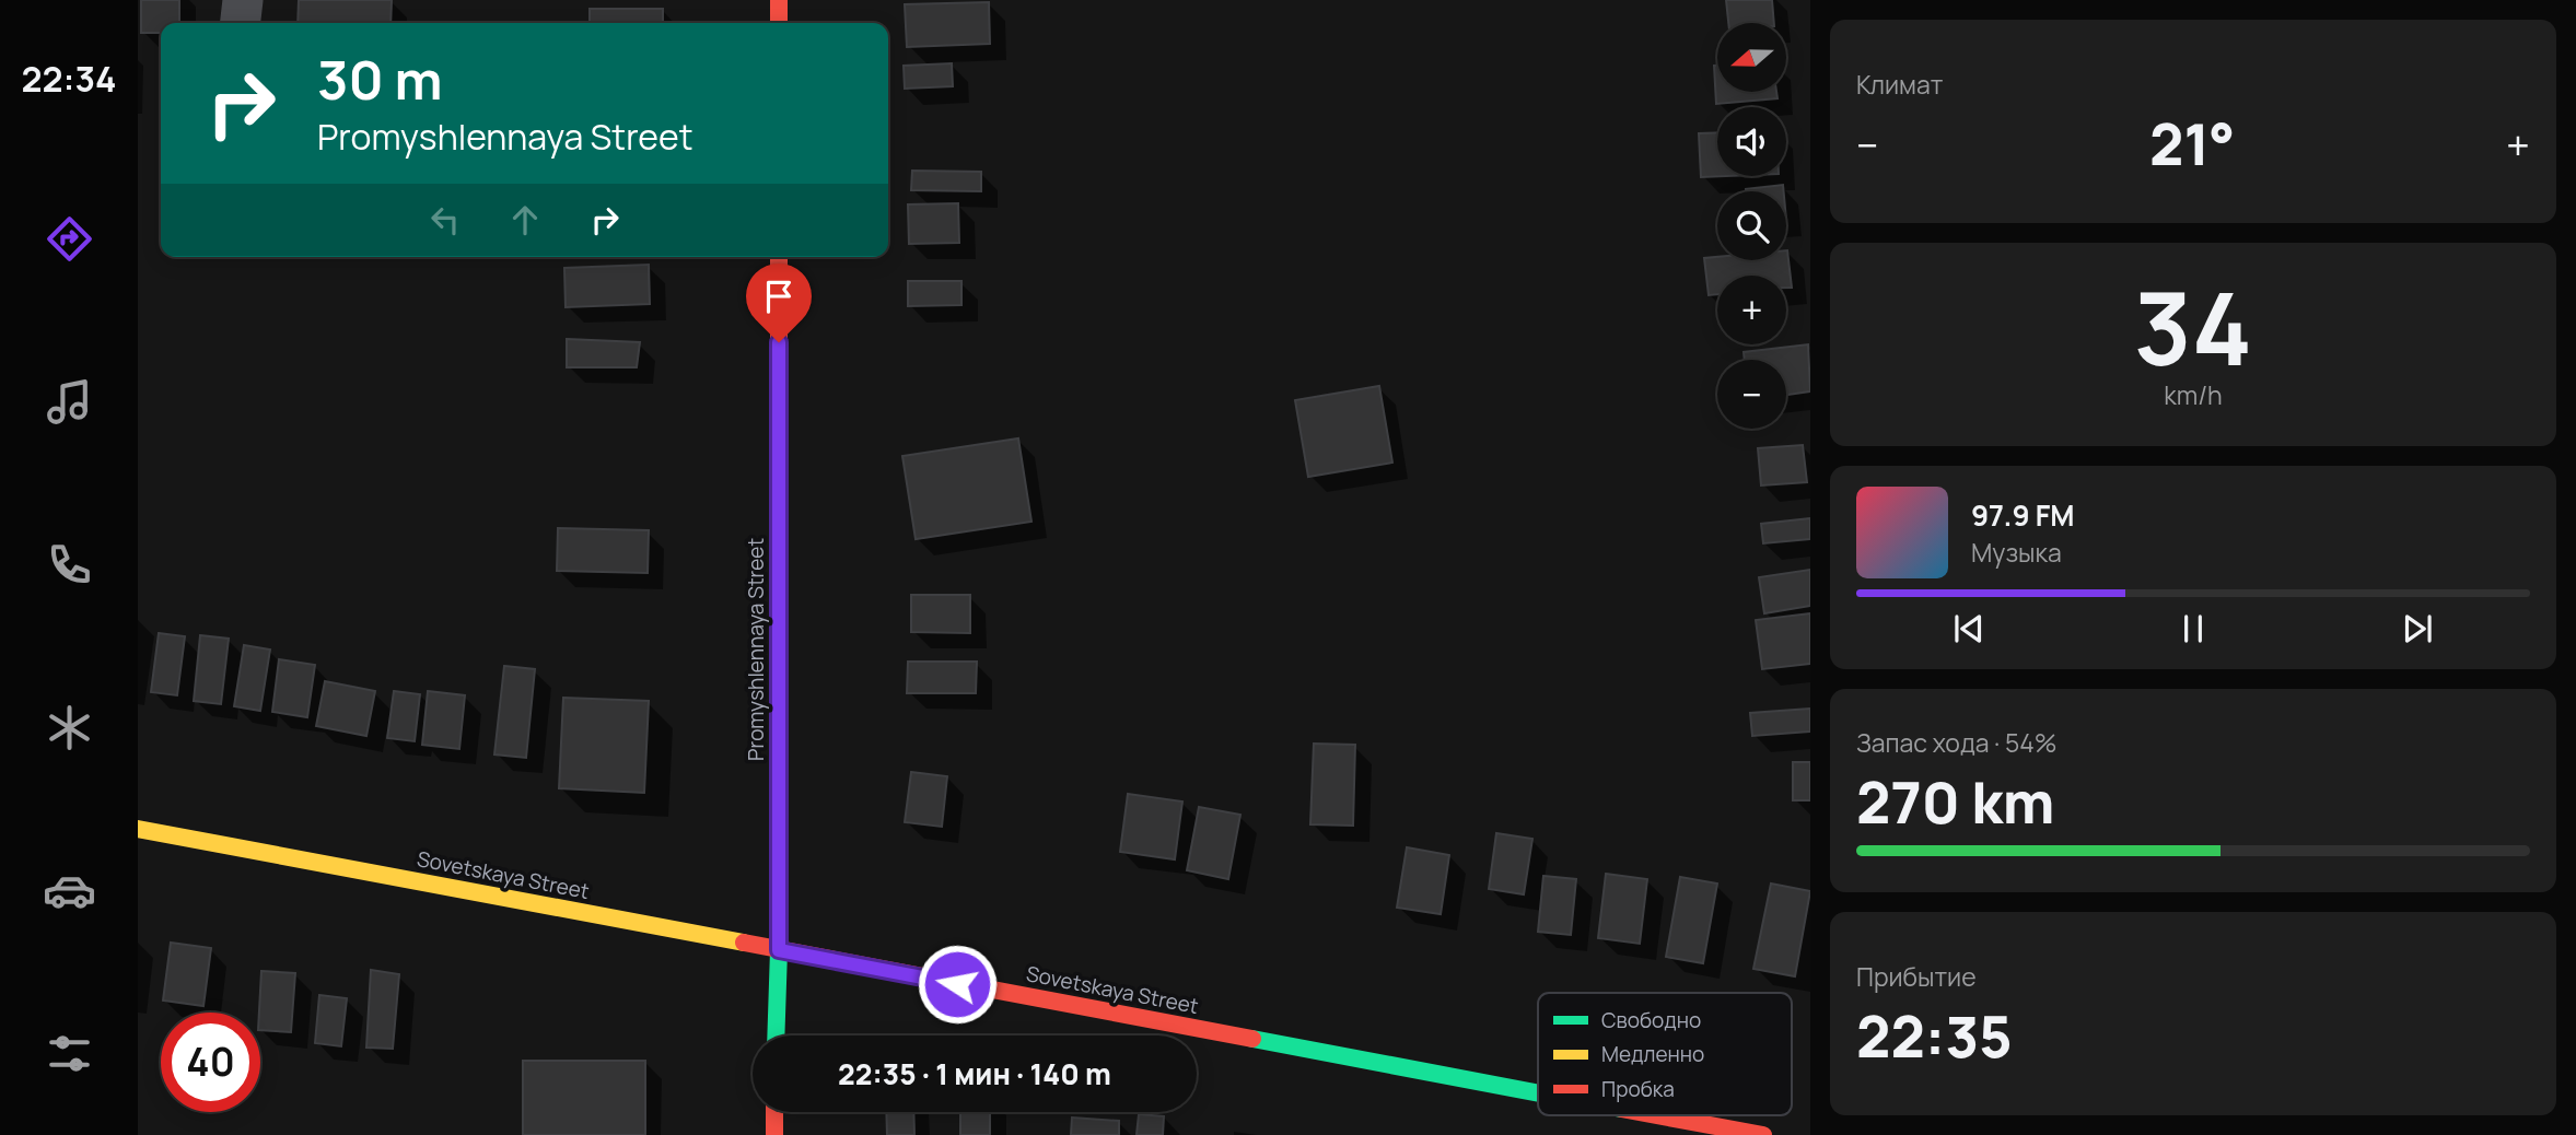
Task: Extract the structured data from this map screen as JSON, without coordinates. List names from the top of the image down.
{
  "streets": {
    "street": ["Promyshlennaya Street", "Sovetskaya Street"]
  },
  "crossings": [
    ["Promyshlennaya Street", "Sovetskaya Street"]
  ],
  "legend": ["Свободно", "Медленно", "Пробка"],
  "north": "left",
  "page": {
    "tabs": "22:34",
    "tile": [
      "Климат",
      ["34", "km/h"],
      ["Запас хода · 54%", "270 km"],
      ["Прибытие", "22:35"]
    ],
    "map_buttons": ["+", "−"],
    "turn": ["30 m", "Promyshlennaya Street"],
    "heat": ["−", "21°", "+"],
    "song": ["97.9 FM", "Музыка"],
    "limit": "40",
    "trip": "22:35 · 1 мин · 140 m"
  }
}
